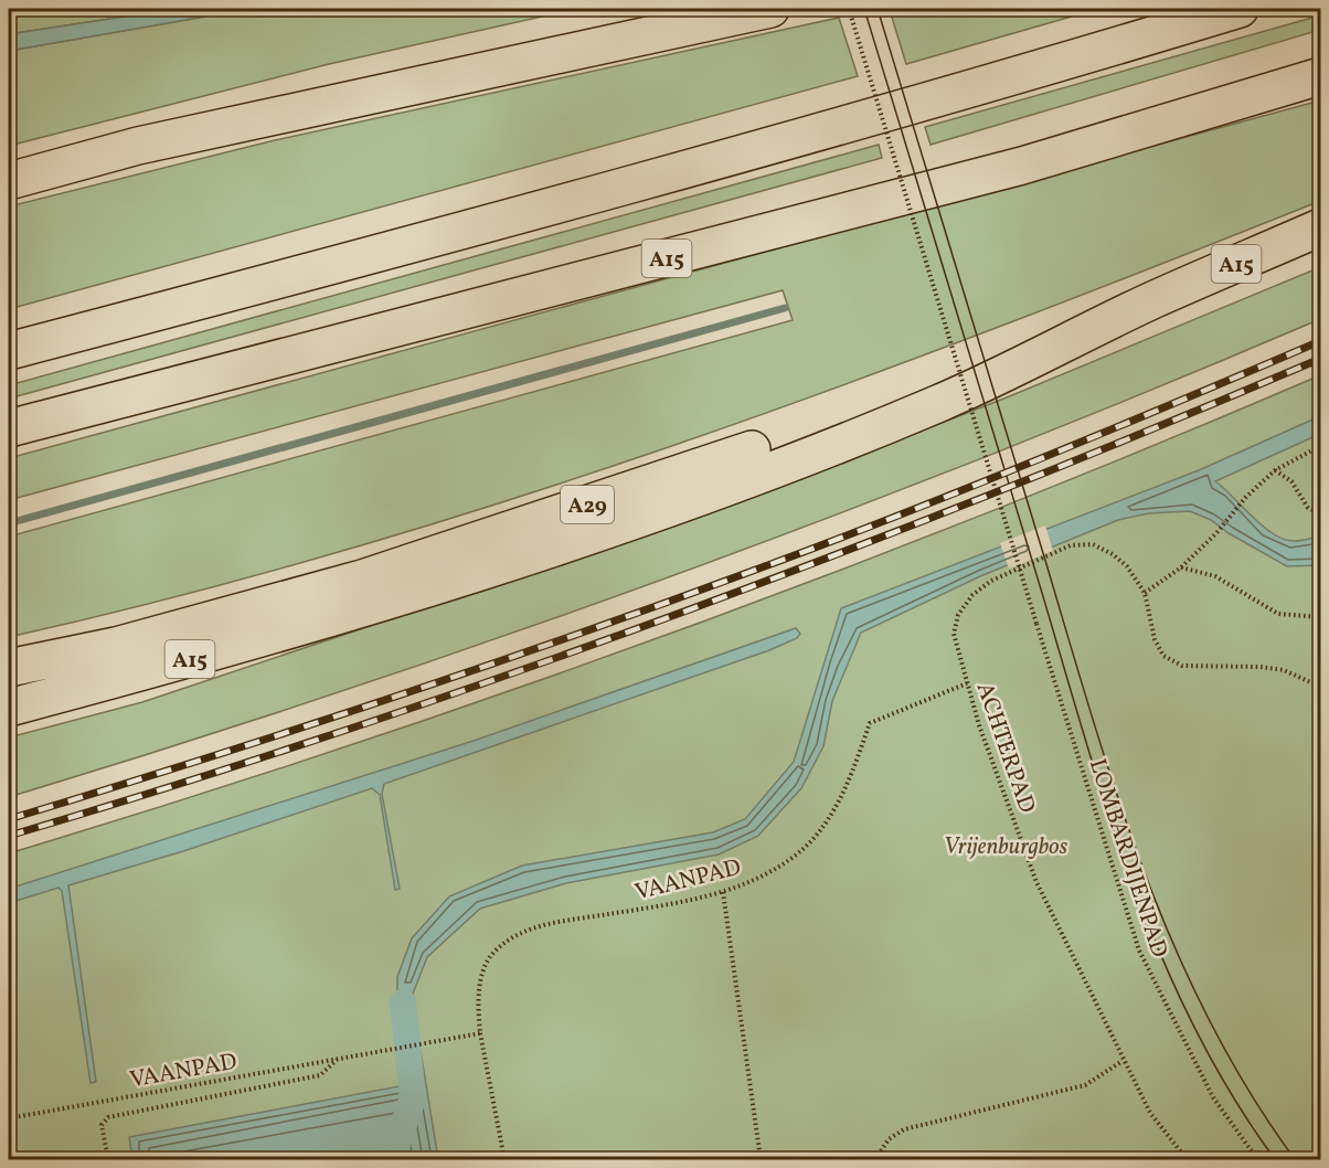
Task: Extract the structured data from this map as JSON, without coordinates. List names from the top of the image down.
{
  "streets": {
    "highway": ["A15", "A29"],
    "path": ["ACHTERPAD", "LOMBARDIJENPAD", "VAANPAD"]
  },
  "crossings": [
    ["A15", "A29"],
    ["ACHTERPAD", "VAANPAD"]
  ],
  "parks": ["Vrijenburgbos"]
}
